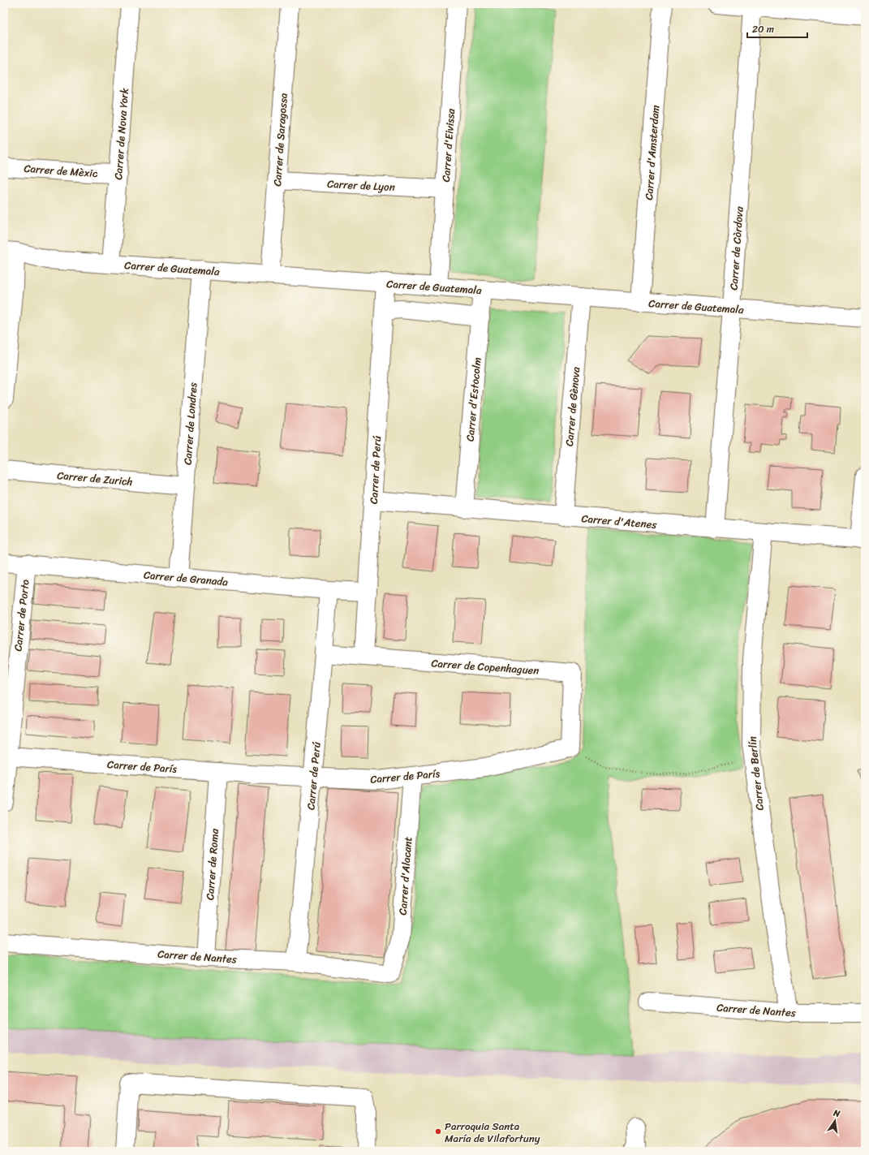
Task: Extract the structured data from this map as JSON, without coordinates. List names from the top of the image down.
{
  "streets": {
    "street": [
      "Carrer de Nova York",
      "Carrer de Saragossa",
      "Carrer d'Eivissa",
      "Carrer d'Amsterdam",
      "Carrer de Mèxic",
      "Carrer de Lyon",
      "Carrer de Còrdova",
      "Carrer de Guatemala",
      "Carrer d'Estocolm",
      "Carrer de Gènova",
      "Carrer de Londres",
      "Carrer de Perú",
      "Carrer de Zurich",
      "Carrer d'Atenes",
      "Carrer de Granada",
      "Carrer de Porto",
      "Carrer de Copenhaguen",
      "Carrer de París",
      "Carrer de Berlín",
      "Carrer de Roma",
      "Carrer d'Alacant",
      "Carrer de Nantes"
    ]
  },
  "crossings": [
    ["Carrer de Nova York", "Carrer de Mèxic"],
    ["Carrer de Nova York", "Carrer de Guatemala"],
    ["Carrer de Saragossa", "Carrer de Lyon"],
    ["Carrer de Saragossa", "Carrer de Guatemala"],
    ["Carrer d'Eivissa", "Carrer de Lyon"],
    ["Carrer d'Eivissa", "Carrer de Guatemala"],
    ["Carrer d'Amsterdam", "Carrer de Guatemala"],
    ["Carrer de Còrdova", "Carrer de Guatemala"],
    ["Carrer de Còrdova", "Carrer d'Atenes"],
    ["Carrer de Guatemala", "Carrer d'Estocolm"],
    ["Carrer de Guatemala", "Carrer de Gènova"],
    ["Carrer de Guatemala", "Carrer de Londres"],
    ["Carrer de Guatemala", "Carrer de Perú"],
    ["Carrer d'Estocolm", "Carrer d'Atenes"],
    ["Carrer de Gènova", "Carrer d'Atenes"],
    ["Carrer de Londres", "Carrer de Zurich"],
    ["Carrer de Londres", "Carrer de Granada"],
    ["Carrer de Perú", "Carrer d'Atenes"],
    ["Carrer de Perú", "Carrer de Granada"],
    ["Carrer de Perú", "Carrer de Copenhaguen"],
    ["Carrer de Perú", "Carrer de París"],
    ["Carrer de Perú", "Carrer de Nantes"],
    ["Carrer d'Atenes", "Carrer de Berlín"],
    ["Carrer de Granada", "Carrer de Porto"],
    ["Carrer de Porto", "Carrer de París"],
    ["Carrer de Copenhaguen", "Carrer de París"],
    ["Carrer de París", "Carrer de Roma"],
    ["Carrer de París", "Carrer d'Alacant"],
    ["Carrer de Berlín", "Carrer de Nantes"],
    ["Carrer de Roma", "Carrer de Nantes"],
    ["Carrer d'Alacant", "Carrer de Nantes"]
  ],
  "places": ["Parroquia Santa María de Vilafortuny"],
  "scale_bar": "20 m",
  "north": "top"
}
